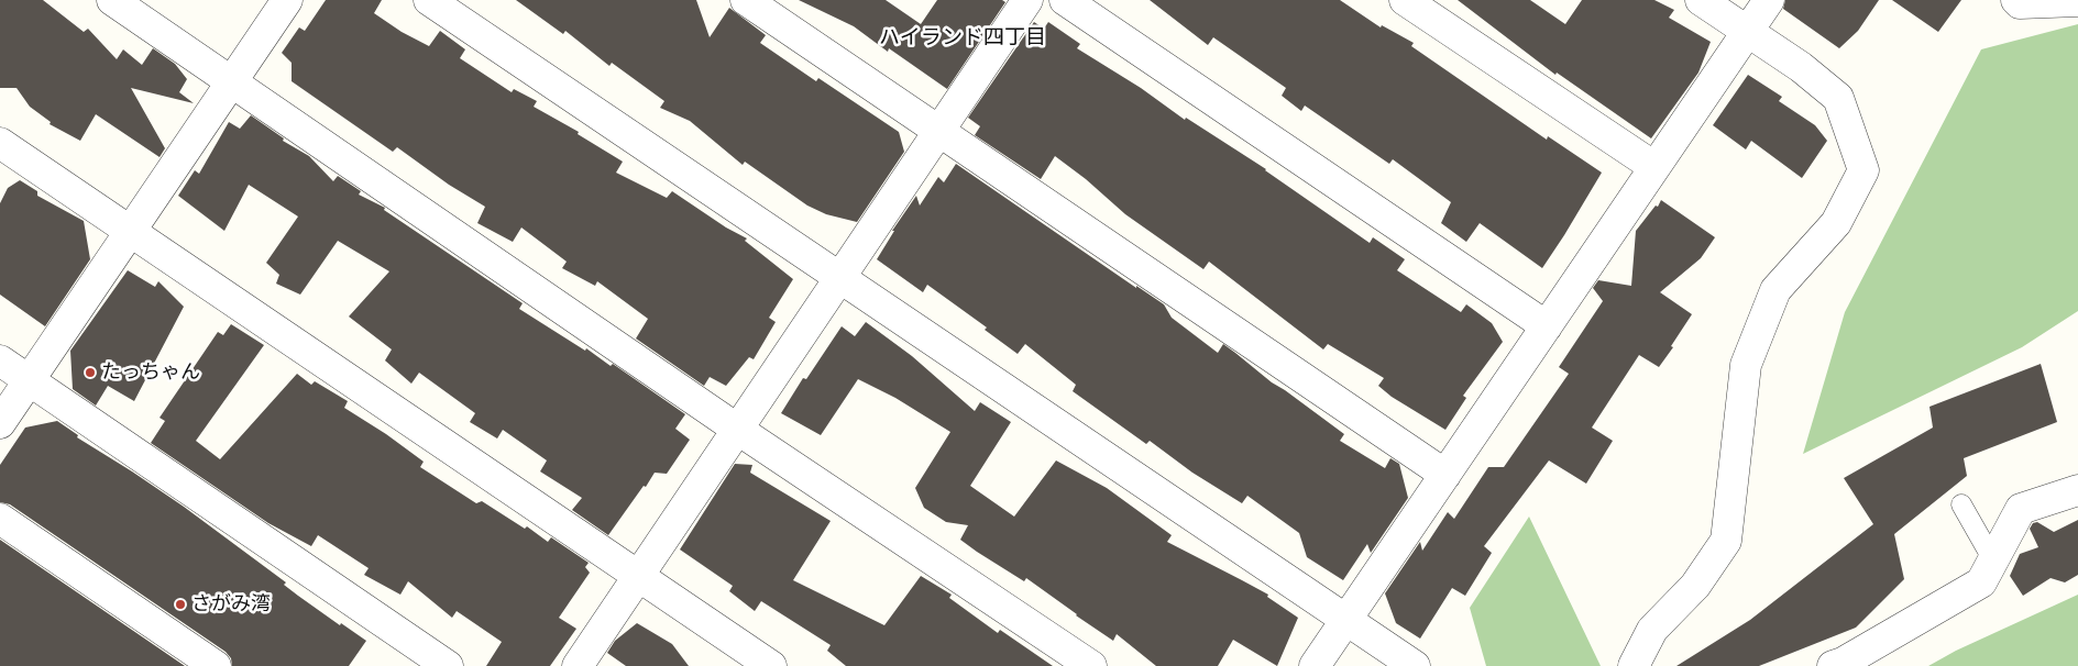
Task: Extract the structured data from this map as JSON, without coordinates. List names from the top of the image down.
{
  "districts": ["ハイランド四丁目"],
  "places": ["たっちゃん", "さがみ湾"]
}
